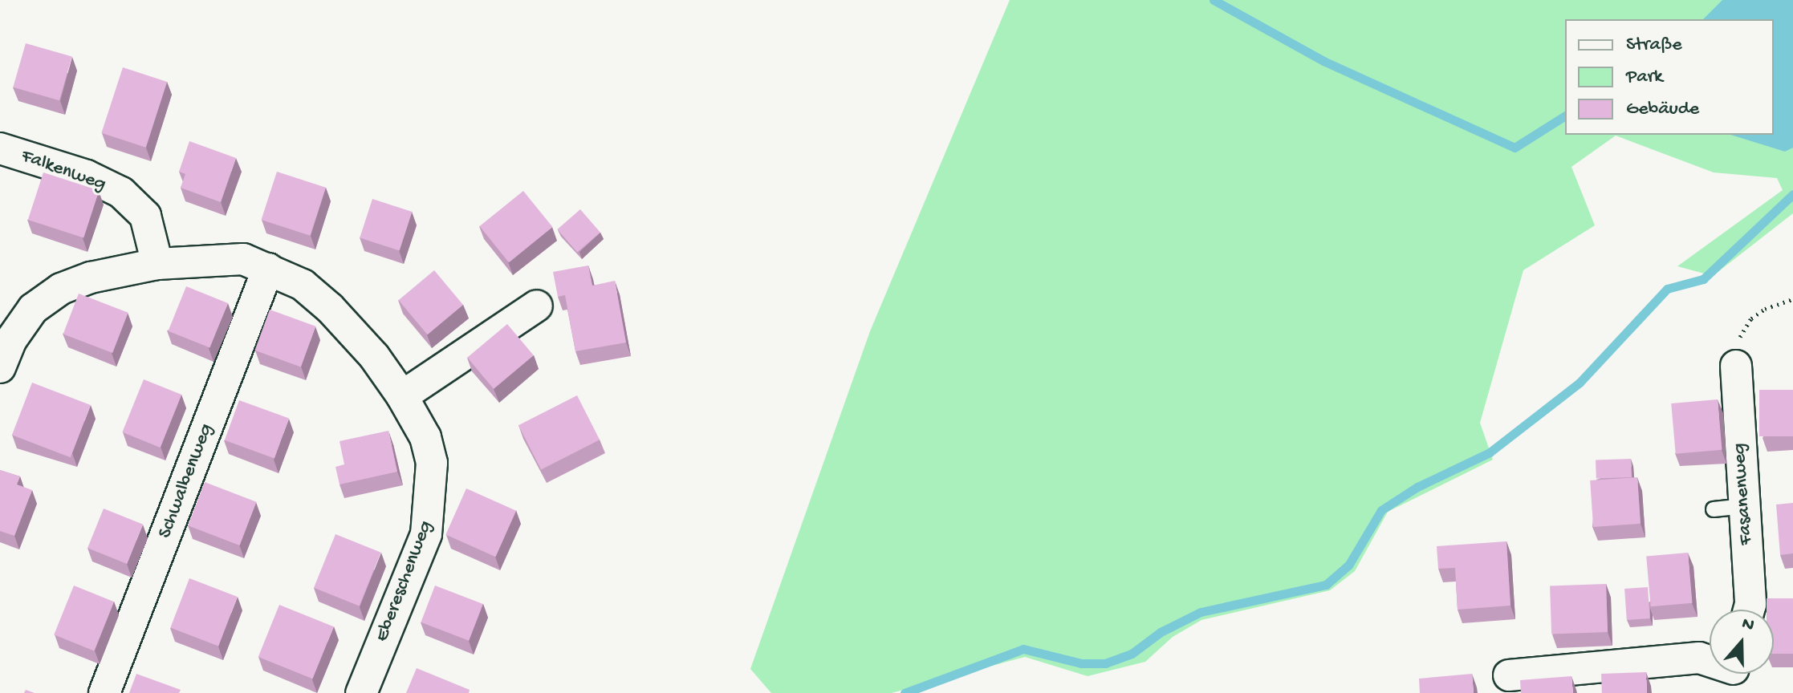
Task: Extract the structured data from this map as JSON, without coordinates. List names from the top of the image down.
{
  "streets": {
    "street": [
      "Falkenweg",
      "Schwalbenweg",
      "Fasanenweg",
      "Ebereschenweg"
    ]
  },
  "crossings": [
    ["Falkenweg", "Ebereschenweg"],
    ["Schwalbenweg", "Ebereschenweg"]
  ],
  "legend": ["Straße", "Park", "Gebäude"],
  "north": "top"
}
